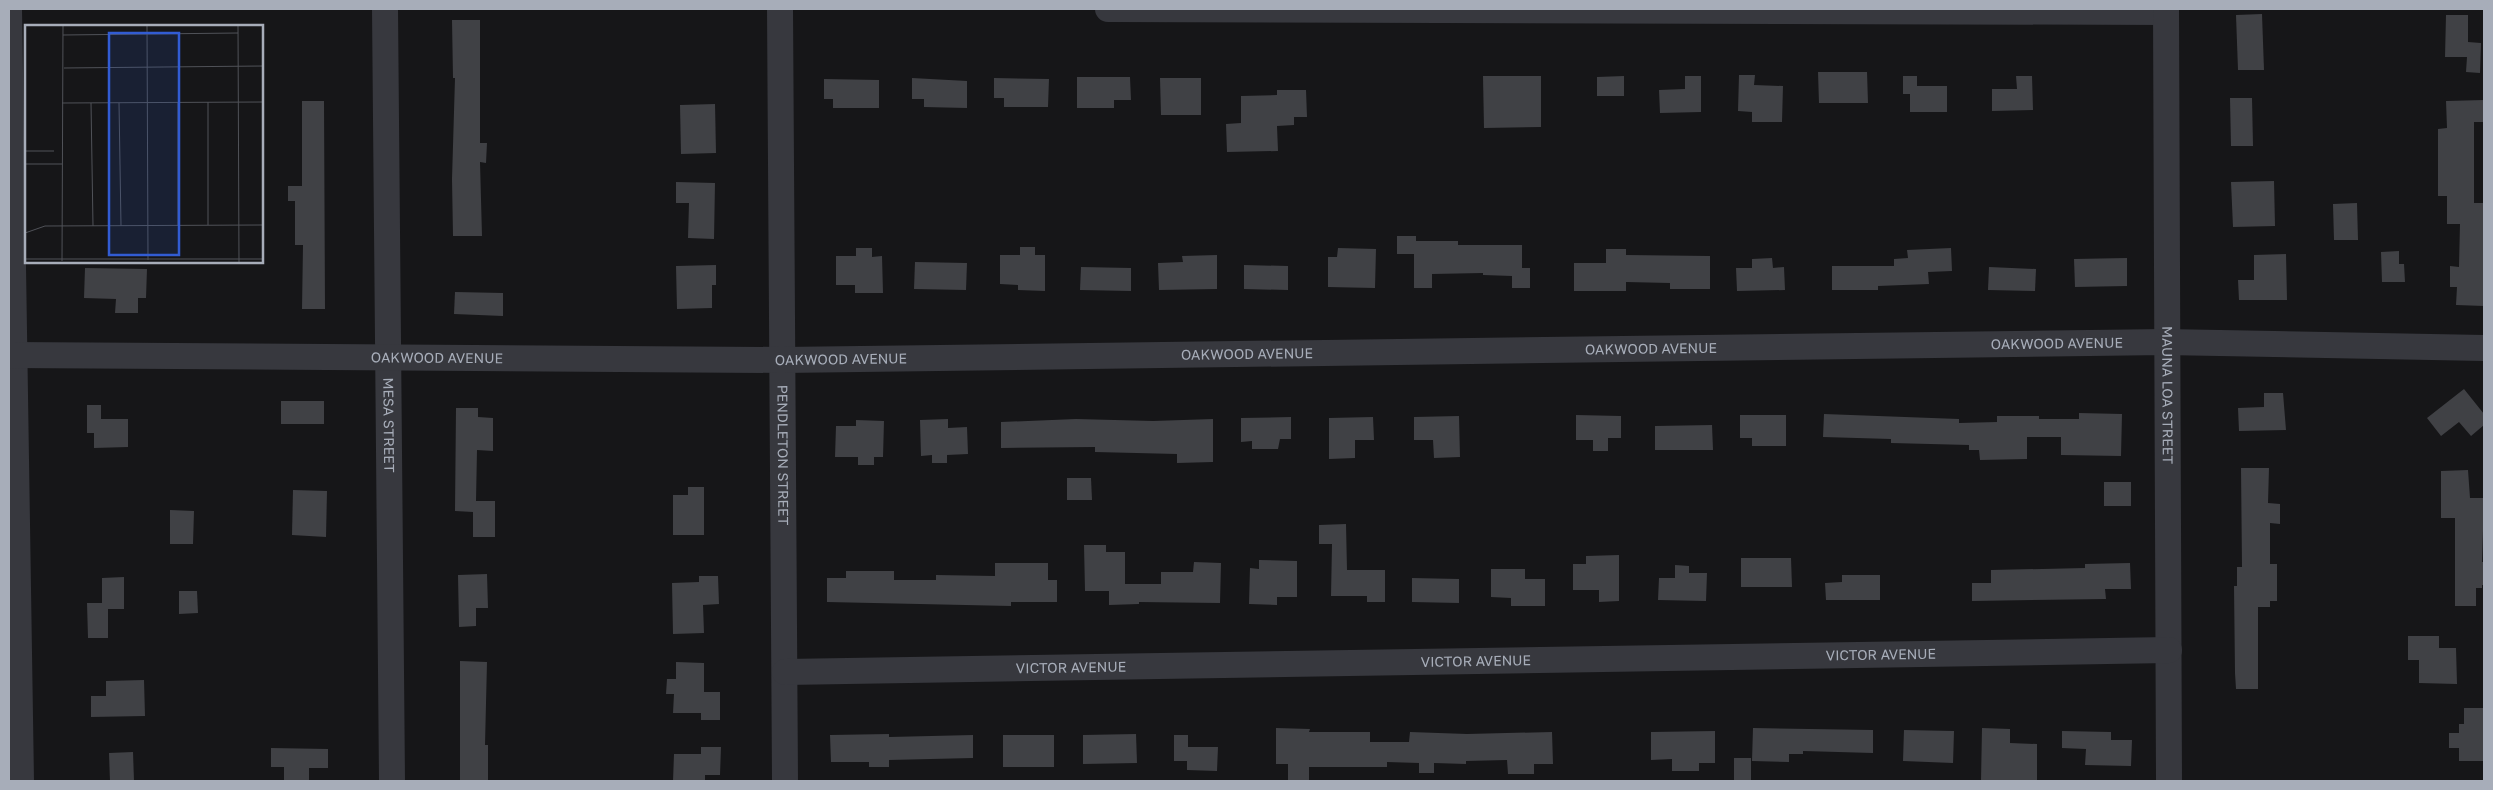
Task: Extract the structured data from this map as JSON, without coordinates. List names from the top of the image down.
{
  "streets": {
    "street": [
      "OAKWOOD AVENUE",
      "MAUNA LOA STREET",
      "MESA STREET",
      "PENDLETON STREET",
      "VICTOR AVENUE"
    ]
  },
  "crossings": [
    ["OAKWOOD AVENUE", "MAUNA LOA STREET"],
    ["OAKWOOD AVENUE", "MESA STREET"],
    ["OAKWOOD AVENUE", "PENDLETON STREET"],
    ["MAUNA LOA STREET", "VICTOR AVENUE"],
    ["PENDLETON STREET", "VICTOR AVENUE"]
  ]
}
